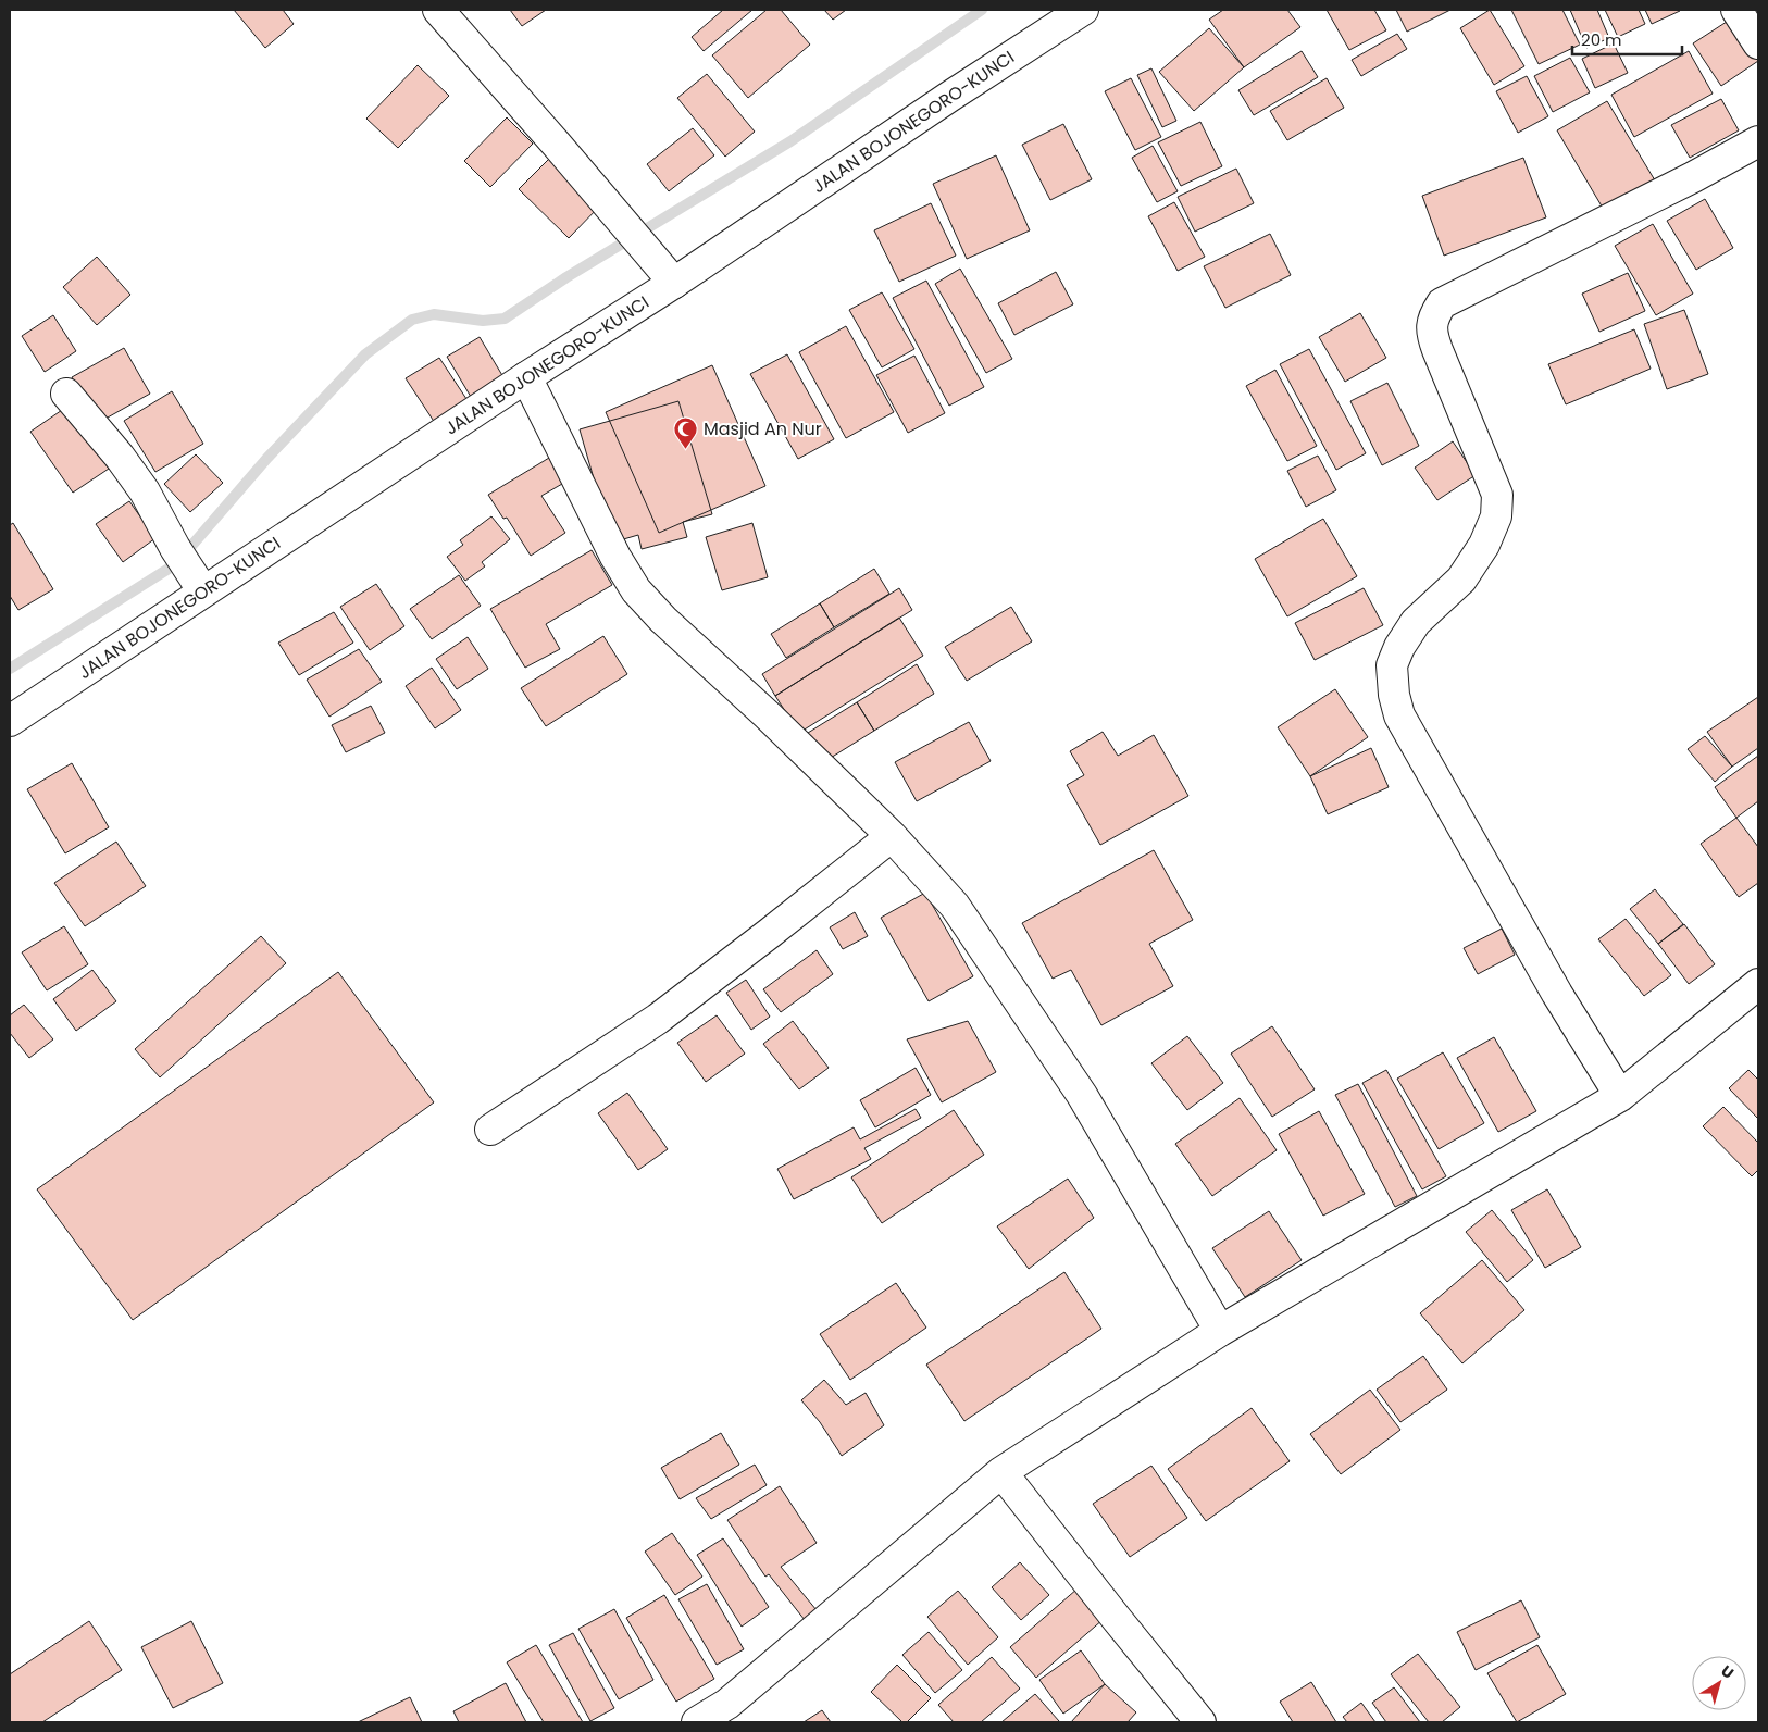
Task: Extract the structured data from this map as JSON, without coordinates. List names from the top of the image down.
{
  "streets": {
    "street": ["JALAN BOJONEGORO-KUNCI"]
  },
  "places": {
    "mosque": ["Masjid An Nur"]
  },
  "scale_bar": "20 m",
  "north": "top right"
}
